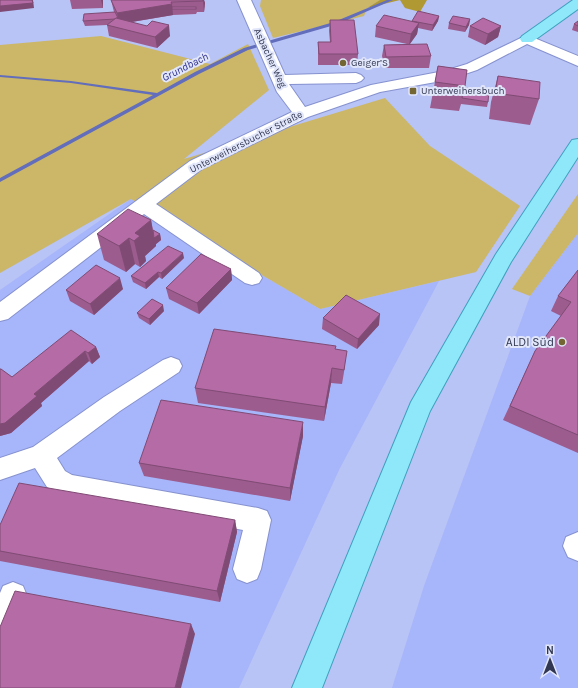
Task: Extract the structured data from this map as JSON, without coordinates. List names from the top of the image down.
{
  "streets": {
    "street": ["Asbacher Weg", "Unterweihersbucher Straße"]
  },
  "crossings": [
    ["Asbacher Weg", "Unterweihersbucher Straße"]
  ],
  "water": ["Grundbach"],
  "places": {
    "other": ["Geiger’S", "ALDI Süd"],
    "transit": ["Unterweihersbuch"]
  },
  "north": "top"
}
